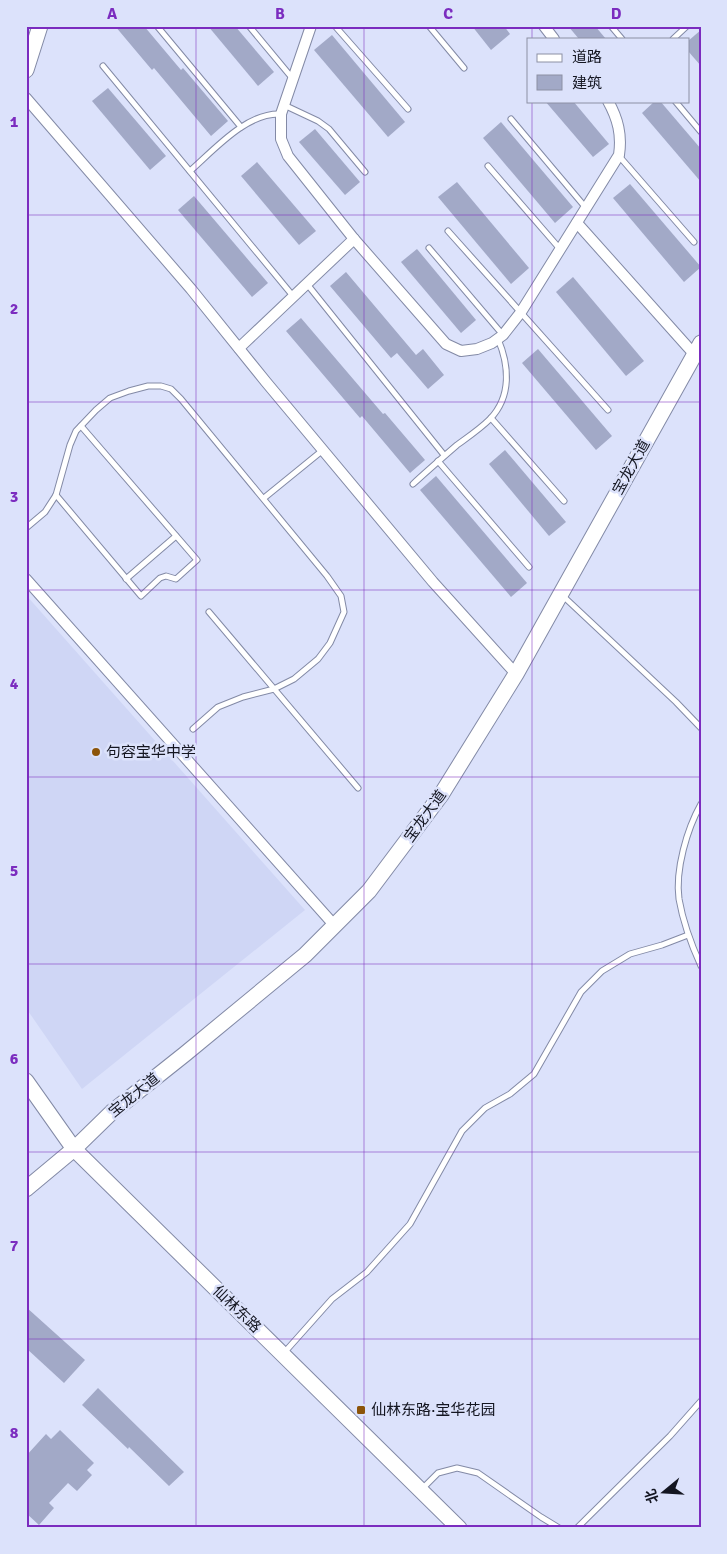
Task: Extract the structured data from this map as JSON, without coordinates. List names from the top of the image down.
{
  "streets": {
    "street": ["宝龙大道", "仙林东路"]
  },
  "crossings": [
    ["宝龙大道", "仙林东路"]
  ],
  "places": {
    "other": ["句容宝华中学"],
    "transit": ["仙林东路·宝华花园"]
  },
  "legend": ["道路", "建筑"],
  "north": "left",
  "grid": {
    "columns": [
      "A",
      "B",
      "C",
      "D"
    ],
    "rows": [
      "1",
      "2",
      "3",
      "4",
      "5",
      "6",
      "7",
      "8"
    ]
  }
}
